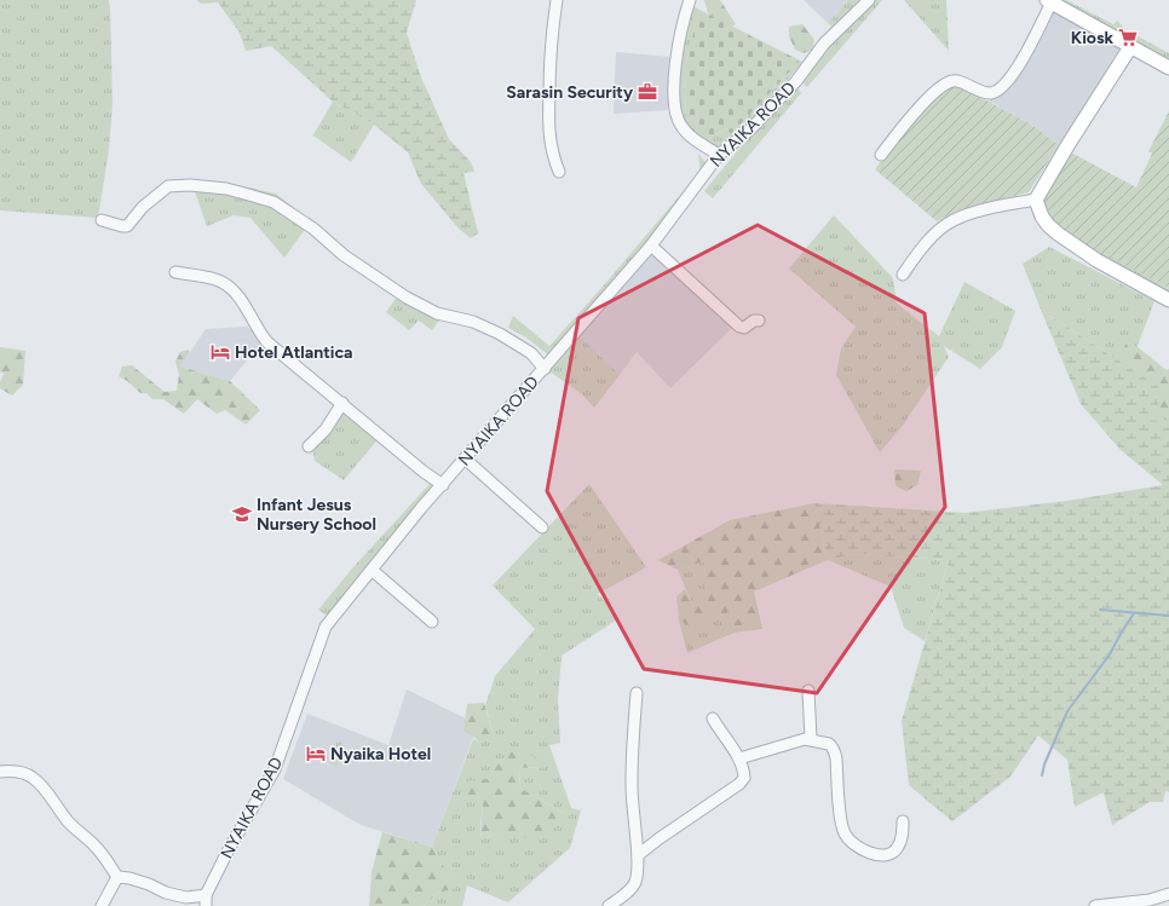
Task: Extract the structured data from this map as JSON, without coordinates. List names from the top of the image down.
{
  "streets": {
    "street": ["NYAIKA ROAD"]
  },
  "places": {
    "supermarket": ["Kiosk"],
    "office": ["Sarasin Security"],
    "hotel": ["Hotel Atlantica", "Nyaika Hotel"],
    "school or university": ["Infant Jesus Nursery School"]
  }
}
